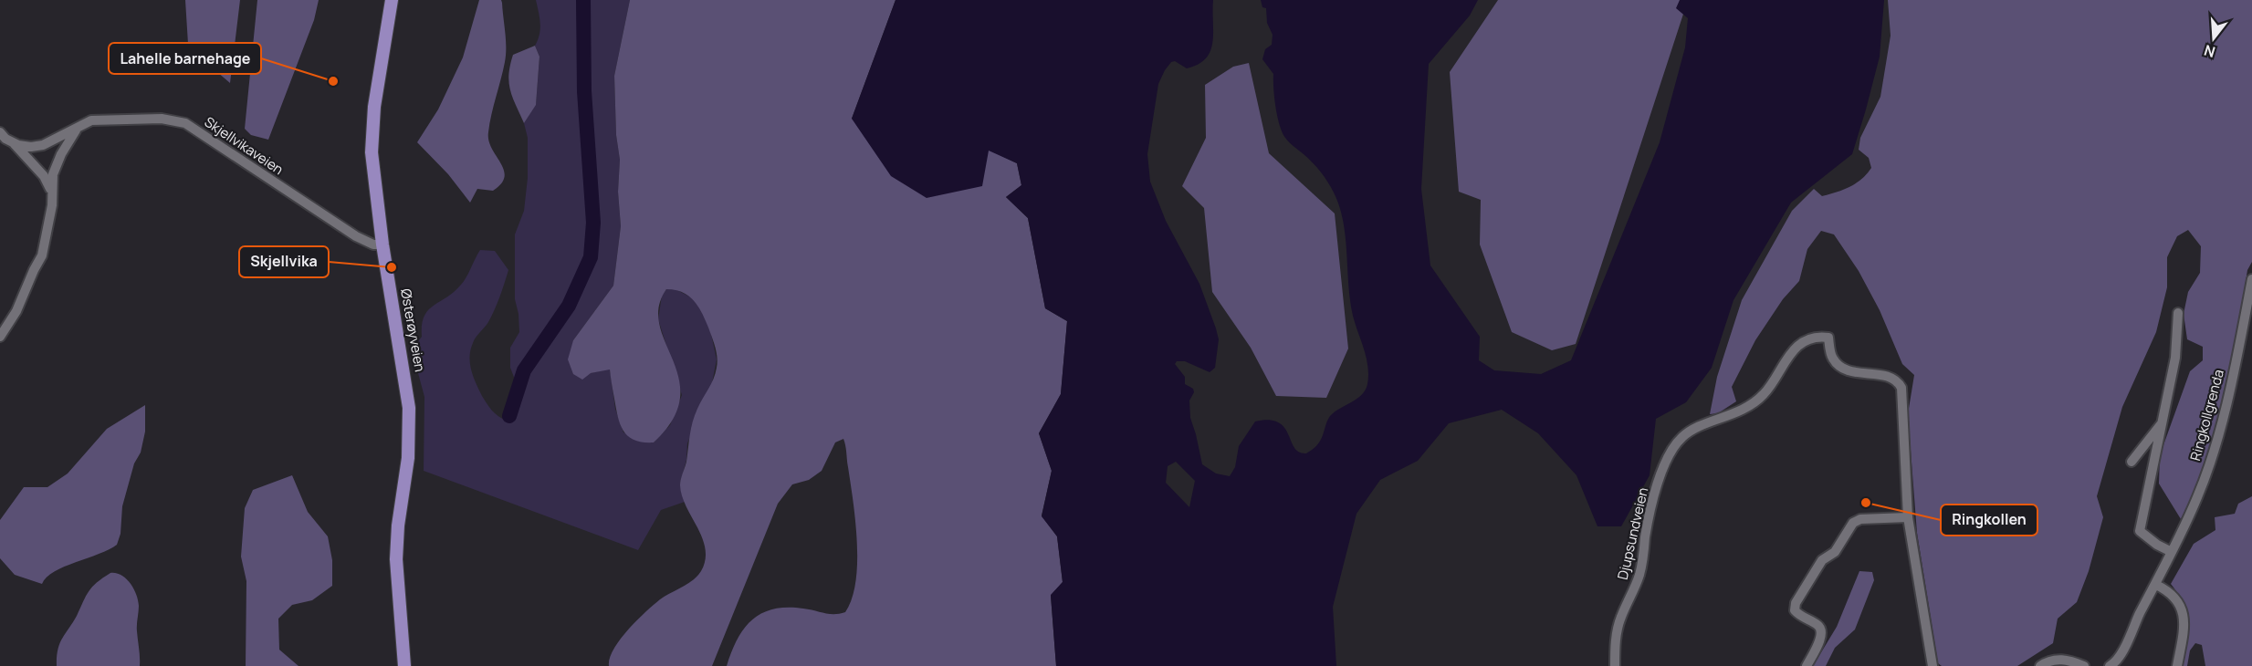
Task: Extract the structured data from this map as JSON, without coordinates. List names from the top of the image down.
{
  "streets": {
    "main road": ["Østerøyveien"],
    "street": ["Skjellvikaveien", "Ringkollgrenda", "Djupsundveien"]
  },
  "crossings": [
    ["Skjellvikaveien", "Østerøyveien"]
  ],
  "places": ["Lahelle barnehage", "Skjellvika", "Ringkollen"],
  "north": "bottom"
}
